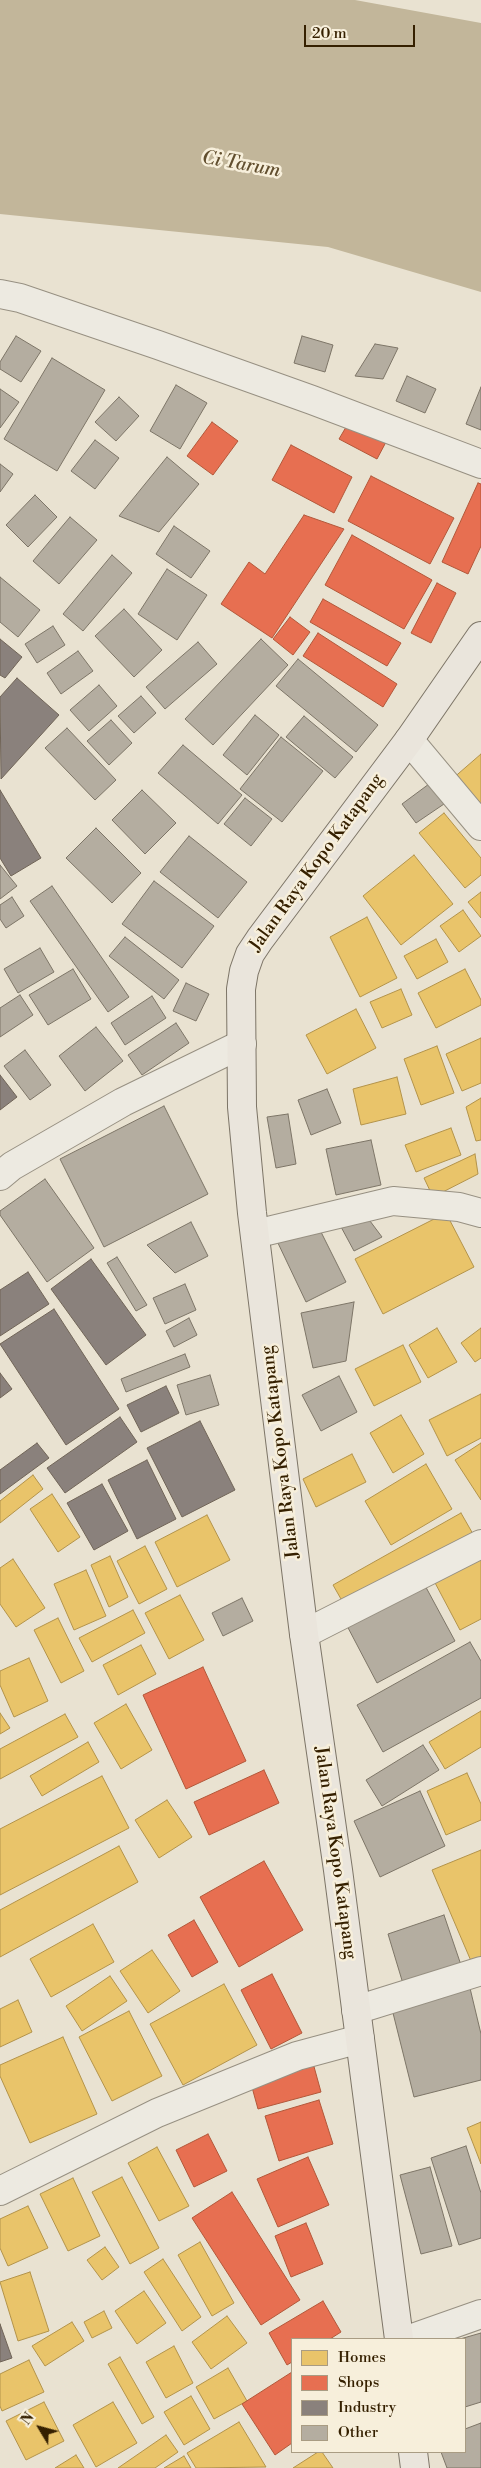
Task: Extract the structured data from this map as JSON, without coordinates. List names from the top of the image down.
{
  "streets": {
    "main road": ["Jalan Raya Kopo Katapang"]
  },
  "water": ["Ci Tarum"],
  "legend": [
    "Homes",
    "Shops",
    "Industry",
    "Other"
  ],
  "scale_bar": "20 m",
  "north": "top left"
}
